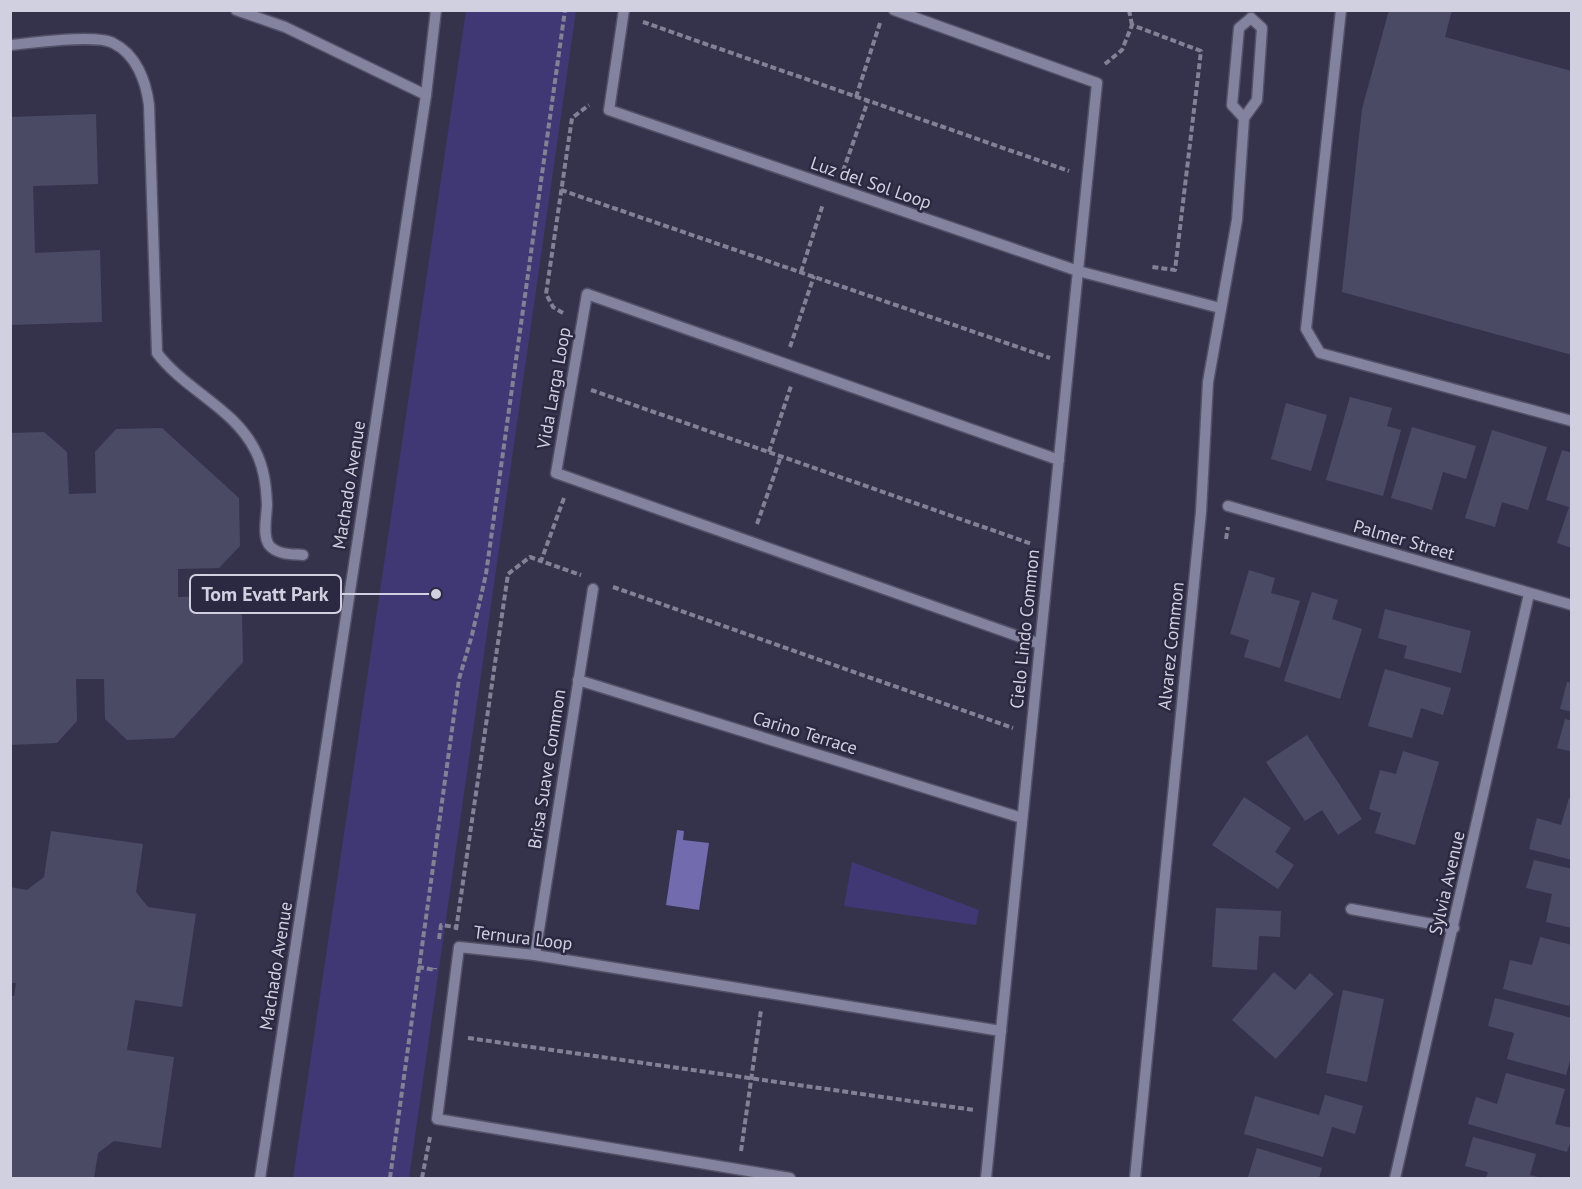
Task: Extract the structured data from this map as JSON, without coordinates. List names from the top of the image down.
{
  "streets": {
    "street": [
      "Luz del Sol Loop",
      "Vida Larga Loop",
      "Machado Avenue",
      "Palmer Street",
      "Cielo Lindo Common",
      "Alvarez Common",
      "Carino Terrace",
      "Brisa Suave Common",
      "Sylvia Avenue",
      "Ternura Loop"
    ]
  },
  "crossings": [
    ["Luz del Sol Loop", "Cielo Lindo Common"],
    ["Luz del Sol Loop", "Alvarez Common"],
    ["Vida Larga Loop", "Cielo Lindo Common"],
    ["Palmer Street", "Sylvia Avenue"],
    ["Cielo Lindo Common", "Carino Terrace"],
    ["Cielo Lindo Common", "Ternura Loop"],
    ["Carino Terrace", "Brisa Suave Common"],
    ["Brisa Suave Common", "Ternura Loop"]
  ],
  "places": ["Tom Evatt Park"]
}
